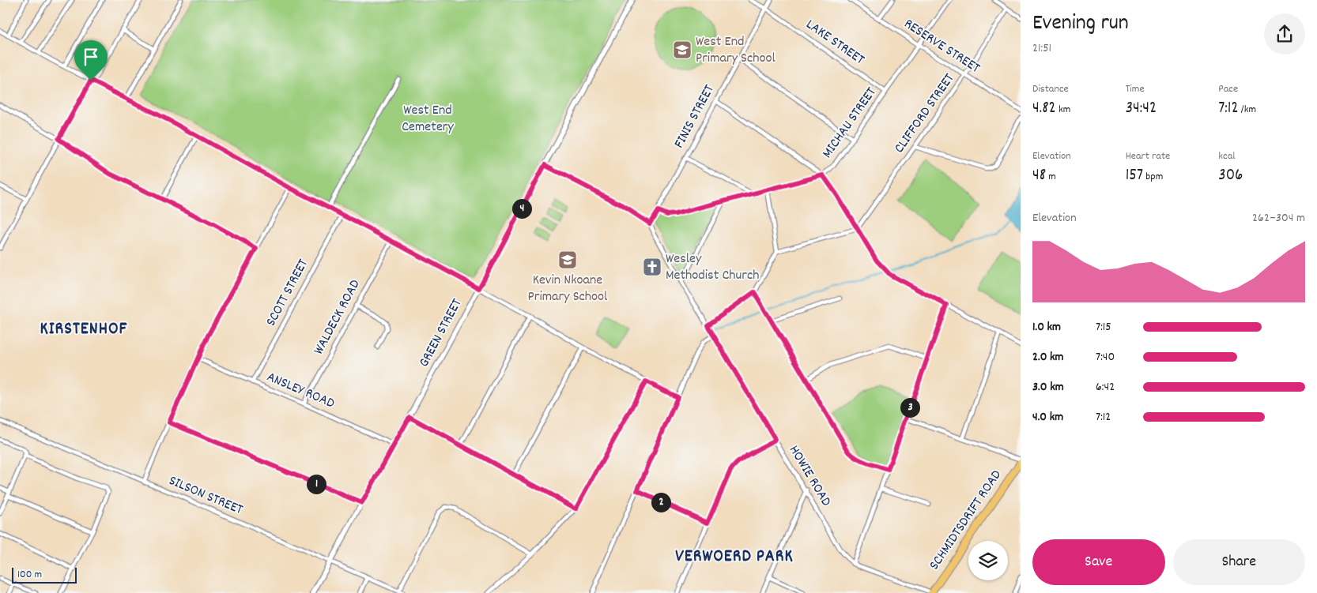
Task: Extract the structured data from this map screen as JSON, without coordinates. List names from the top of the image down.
{
  "streets": {
    "highway": ["SCHMIDTSDRIFT ROAD"],
    "street": [
      "LAKE STREET",
      "RESERVE STREET",
      "CLIFFORD STREET",
      "FINIS STREET",
      "MICHAU STREET",
      "SCOTT STREET",
      "WALDECK ROAD",
      "GREEN STREET",
      "ANSLEY ROAD",
      "HOWIE ROAD",
      "SILSON STREET"
    ]
  },
  "crossings": [
    ["LAKE STREET", "FINIS STREET"],
    ["LAKE STREET", "MICHAU STREET"],
    ["RESERVE STREET", "CLIFFORD STREET"],
    ["RESERVE STREET", "MICHAU STREET"],
    ["FINIS STREET", "MICHAU STREET"],
    ["FINIS STREET", "HOWIE ROAD"],
    ["SCOTT STREET", "ANSLEY ROAD"],
    ["WALDECK ROAD", "ANSLEY ROAD"],
    ["GREEN STREET", "ANSLEY ROAD"],
    ["GREEN STREET", "SILSON STREET"],
    ["HOWIE ROAD", "SCHMIDTSDRIFT ROAD"]
  ],
  "districts": ["KIRSTENHOF", "VERWOERD PARK"],
  "parks": ["West End Cemetery"],
  "places": {
    "school or university": ["West End Primary School", "Kevin Nkoane Primary School"],
    "church": ["Wesley Methodist Church"]
  },
  "scale_bar": "100 m",
  "page": {
    "heading": ["Evening run", "21:51"],
    "stats": [
      ["Distance", "4.82 km"],
      ["Time", "34:42"],
      ["Pace", "7:12 /km"],
      ["Elevation", "48 m"],
      ["Heart rate", "157 bpm"],
      ["kcal", "306"]
    ],
    "pins": [
      "4",
      "3",
      "1",
      "2"
    ],
    "chart": ["Elevation", "262–304 m"],
    "list": [
      {
        "name": "1.0 km",
        "note": "7:15"
      },
      {
        "name": "2.0 km",
        "note": "7:40"
      },
      {
        "name": "3.0 km",
        "note": "6:42"
      },
      {
        "name": "4.0 km",
        "note": "7:12"
      }
    ],
    "buttons": ["Save", "Share"],
    "scale": "100 m"
  }
}
